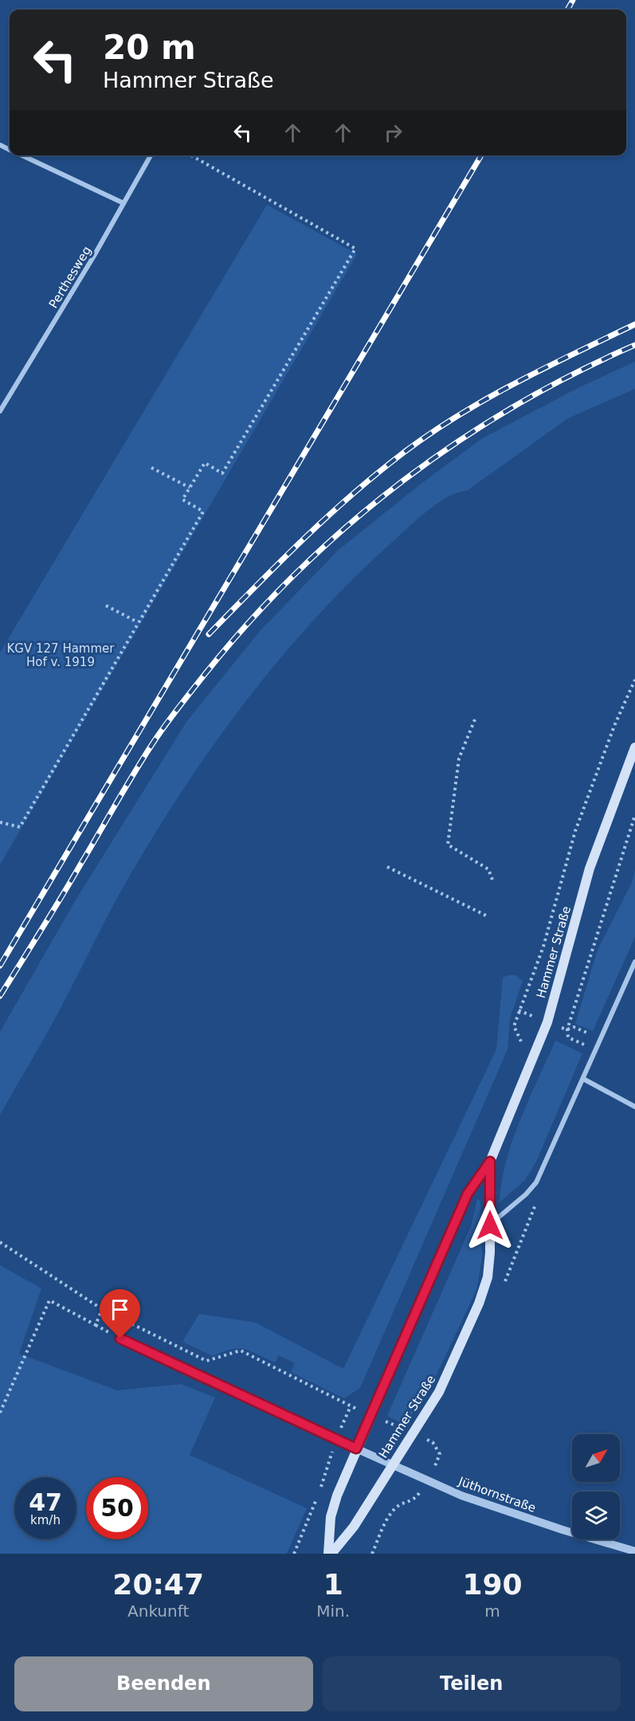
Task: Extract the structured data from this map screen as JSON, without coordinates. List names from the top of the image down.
{
  "streets": {
    "main road": ["Hammer Straße"],
    "street": ["Perthesweg", "Jüthornstraße"]
  },
  "crossings": [
    ["Hammer Straße", "Jüthornstraße"]
  ],
  "parks": ["KGV 127 Hammer Hof v. 1919"],
  "north": "top right",
  "page": {
    "turn": ["20 m", "Hammer Straße"],
    "speed": "47 km/h",
    "limit": "50",
    "eta": [
      "20:47",
      "Ankunft",
      "1",
      "Min.",
      "190",
      "m"
    ],
    "buttons": ["Beenden", "Teilen"]
  }
}
